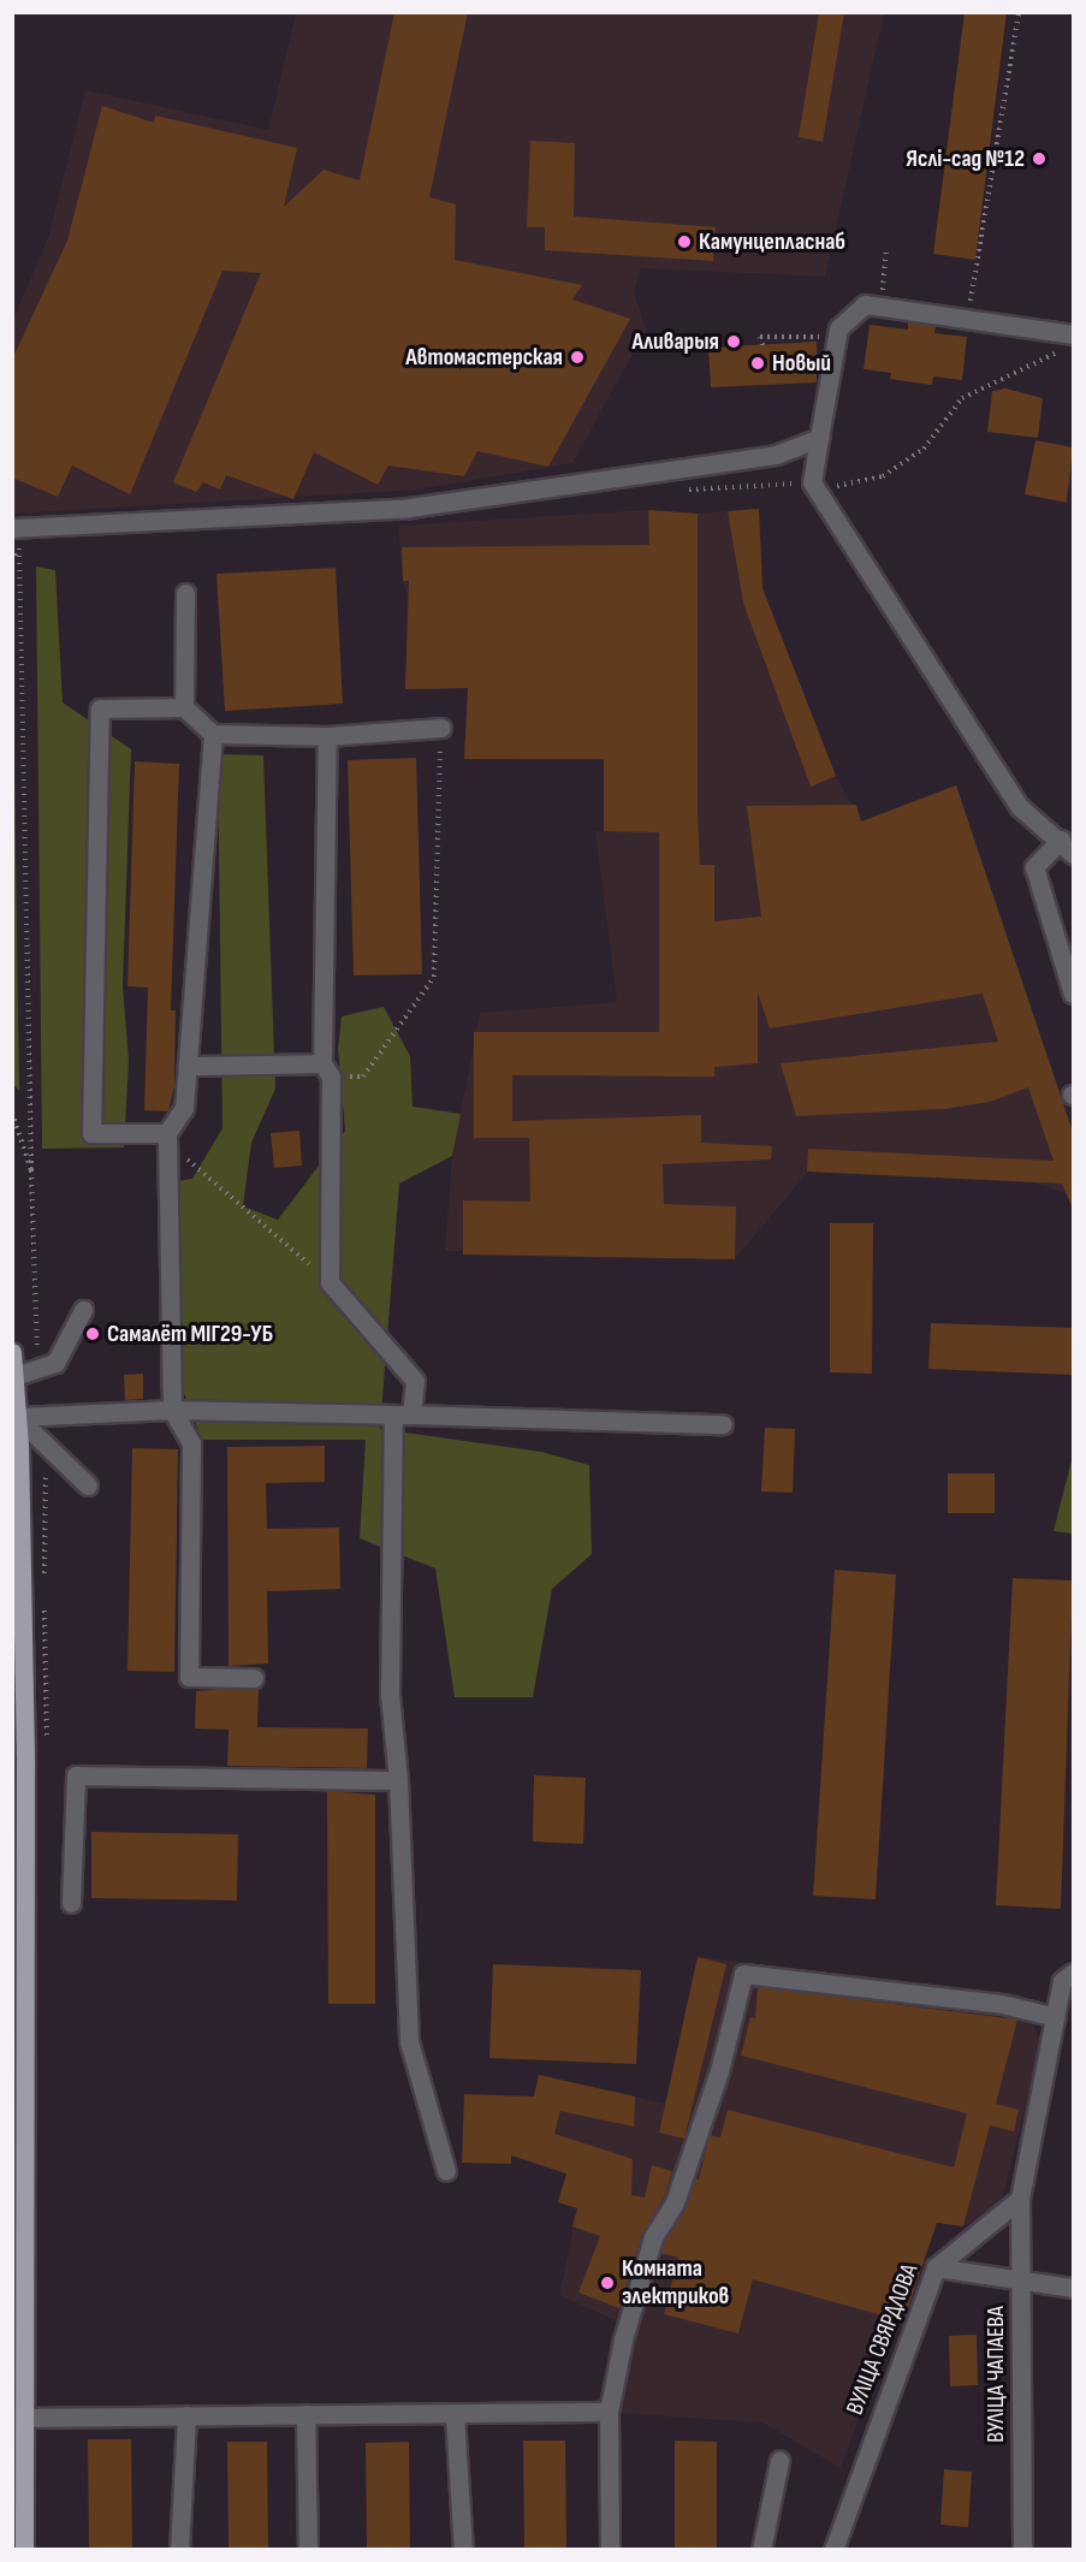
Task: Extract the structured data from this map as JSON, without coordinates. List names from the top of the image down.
{
  "streets": {
    "street": ["ВУЛІЦА СВЯРДЛОВА", "ВУЛІЦА ЧАПАЕВА"]
  },
  "crossings": [
    ["ВУЛІЦА СВЯРДЛОВА", "ВУЛІЦА ЧАПАЕВА"]
  ],
  "places": [
    "Яслі-сад №12",
    "Камунцепласнаб",
    "Аливарыя",
    "Автомастерская",
    "Новый",
    "Самалёт МІГ29-УБ",
    "Комната электриков"
  ]
}
